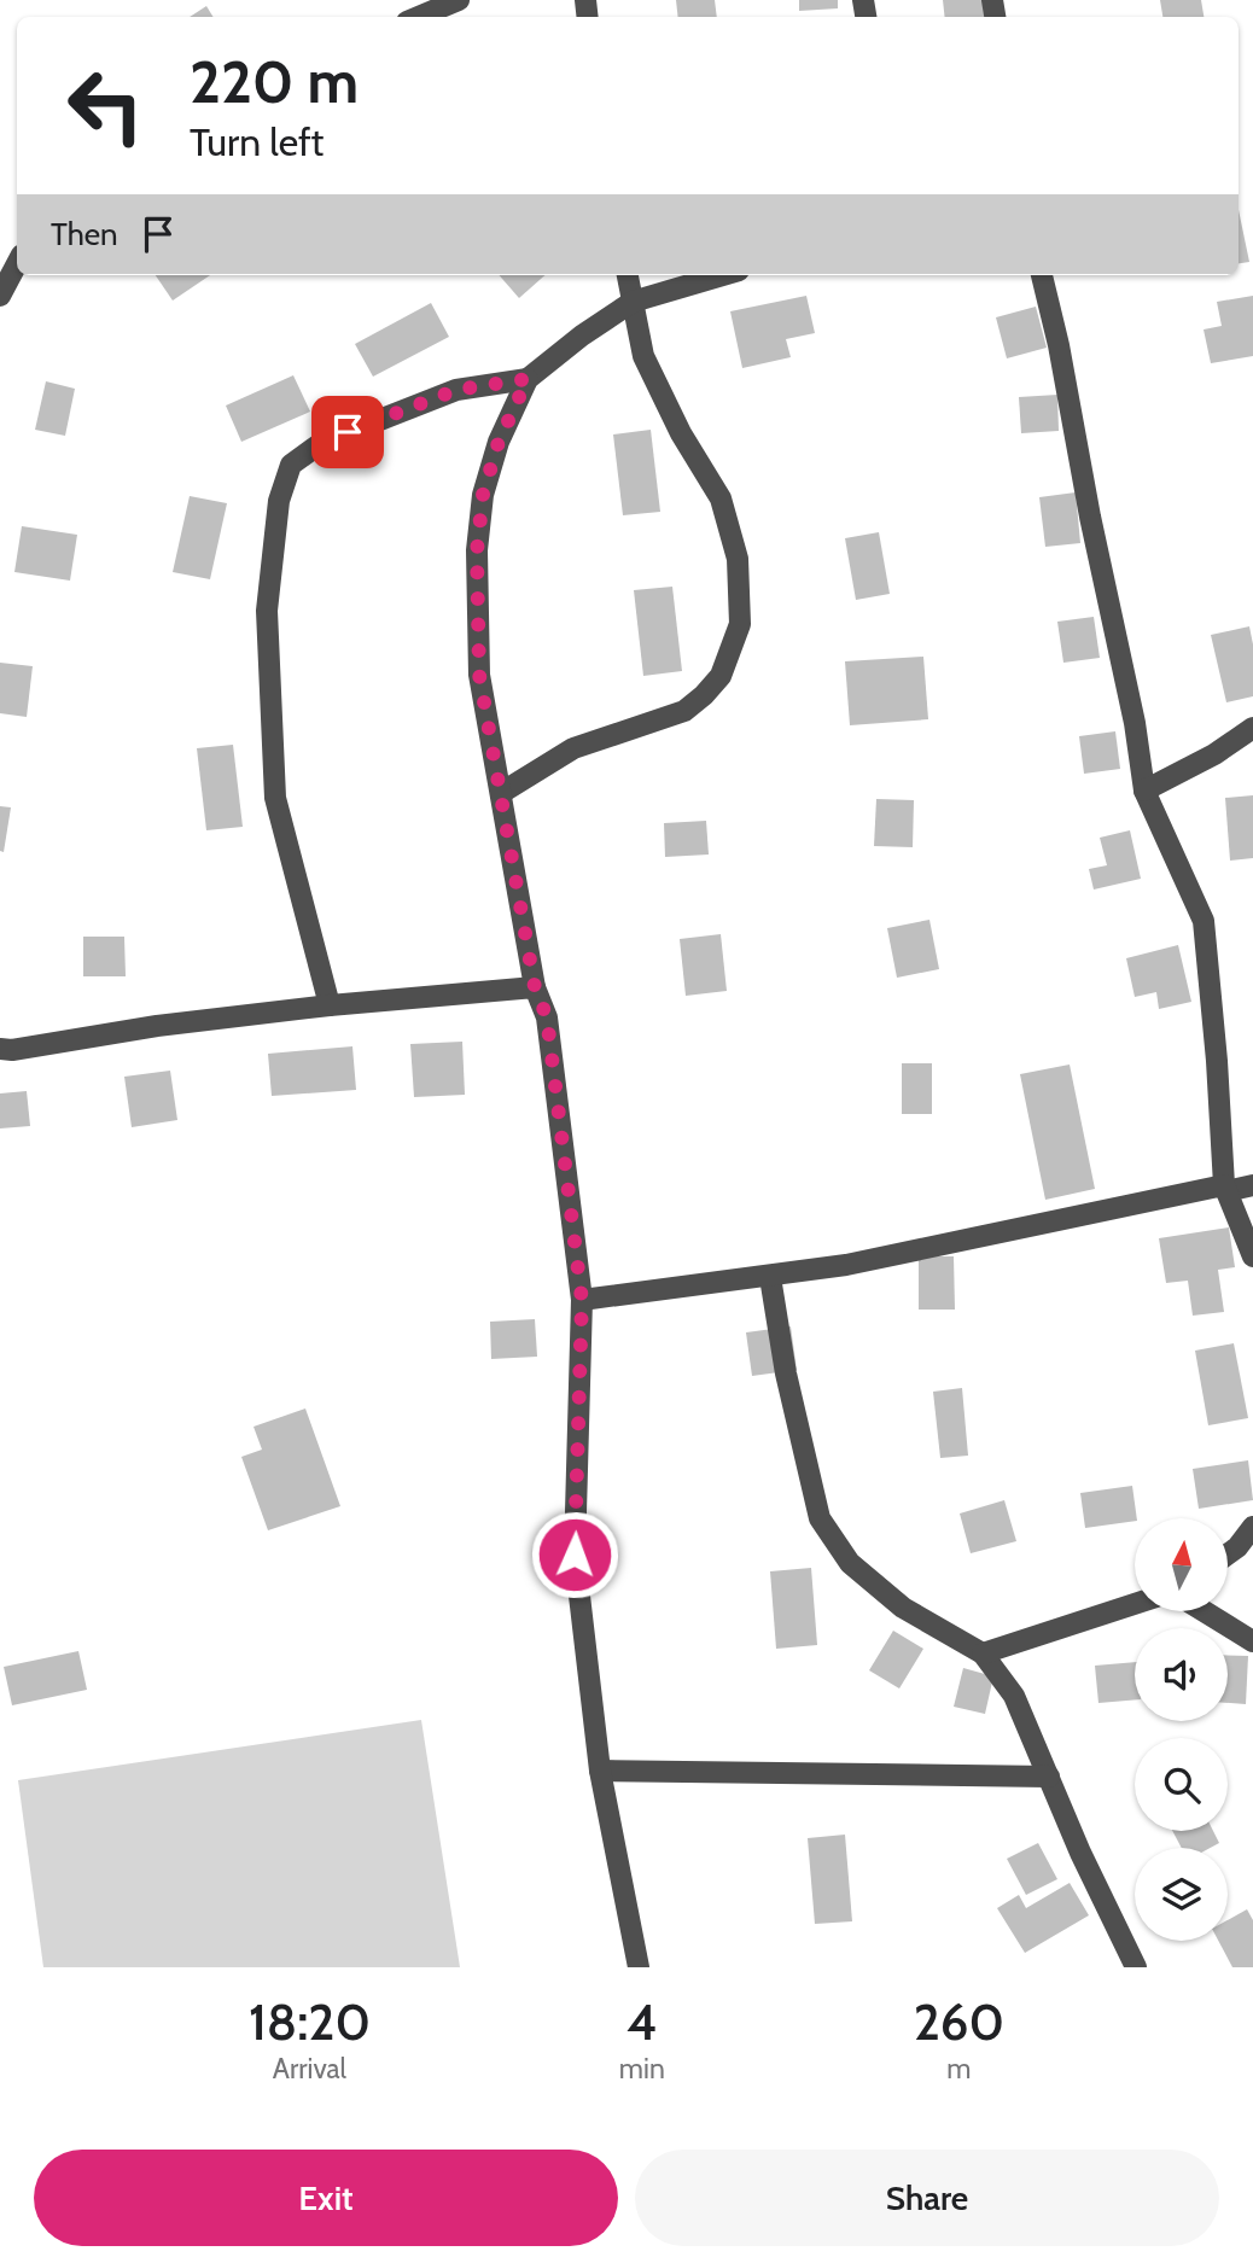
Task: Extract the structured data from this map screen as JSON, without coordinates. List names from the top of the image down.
{
  "north": "top",
  "page": {
    "turn": ["220 m", "Turn left"],
    "then": "Then",
    "eta": [
      "18:20",
      "Arrival",
      "4",
      "min",
      "260",
      "m"
    ],
    "buttons": ["Exit", "Share"]
  }
}
